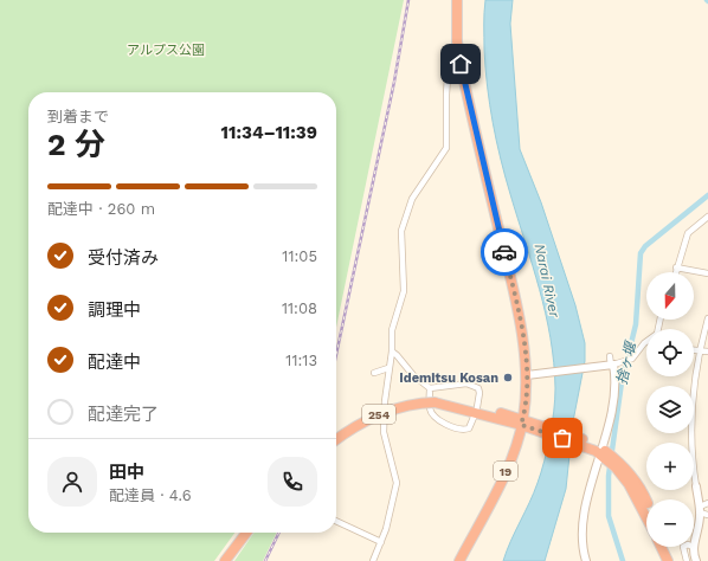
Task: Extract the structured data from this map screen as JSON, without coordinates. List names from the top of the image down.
{
  "streets": {
    "highway": ["254", "19"]
  },
  "crossings": [
    ["254", "19"]
  ],
  "water": ["Narai River", "捨ヶ堰"],
  "parks": ["アルプス公園"],
  "places": ["Idemitsu Kosan"],
  "north": "bottom",
  "page": {
    "heading": ["2 分", "到着まで", "11:34–11:39"],
    "panel": ["田中", "配達員 · 4.6"],
    "bar": "配達中 · 260 m",
    "list": [
      ["受付済み", "11:05"],
      ["調理中", "11:08"],
      ["配達中", "11:13"],
      "配達完了"
    ],
    "map_buttons": ["+", "−"]
  }
}
